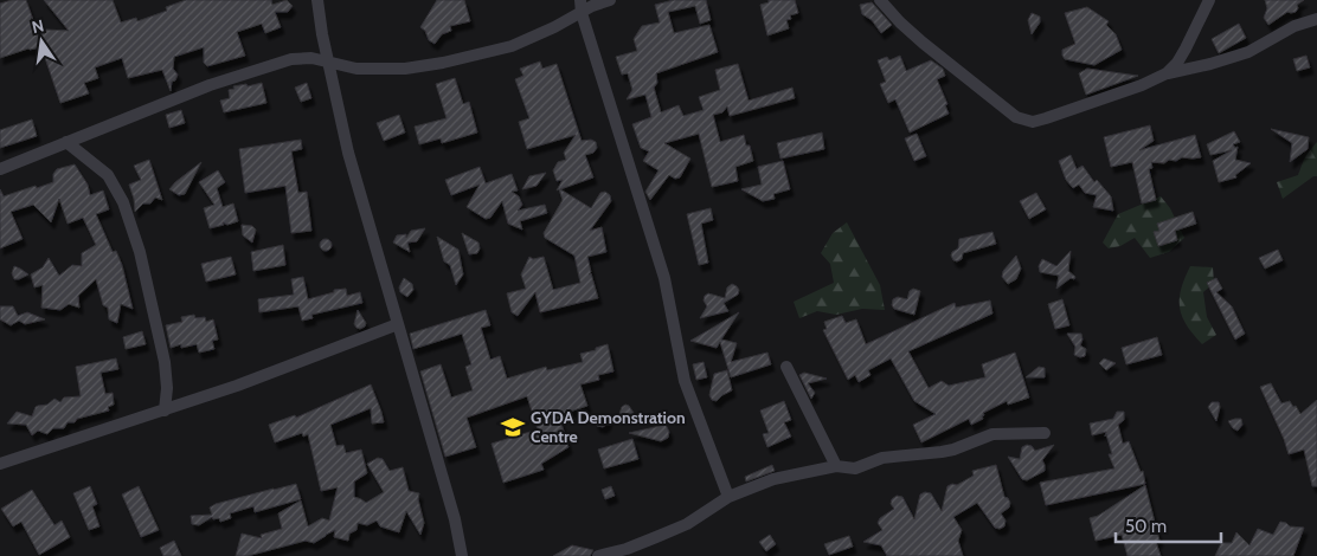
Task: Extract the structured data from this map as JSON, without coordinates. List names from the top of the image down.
{
  "places": {
    "school or university": ["GYDA Demonstration Centre"]
  },
  "scale_bar": "50 m",
  "north": "top"
}
